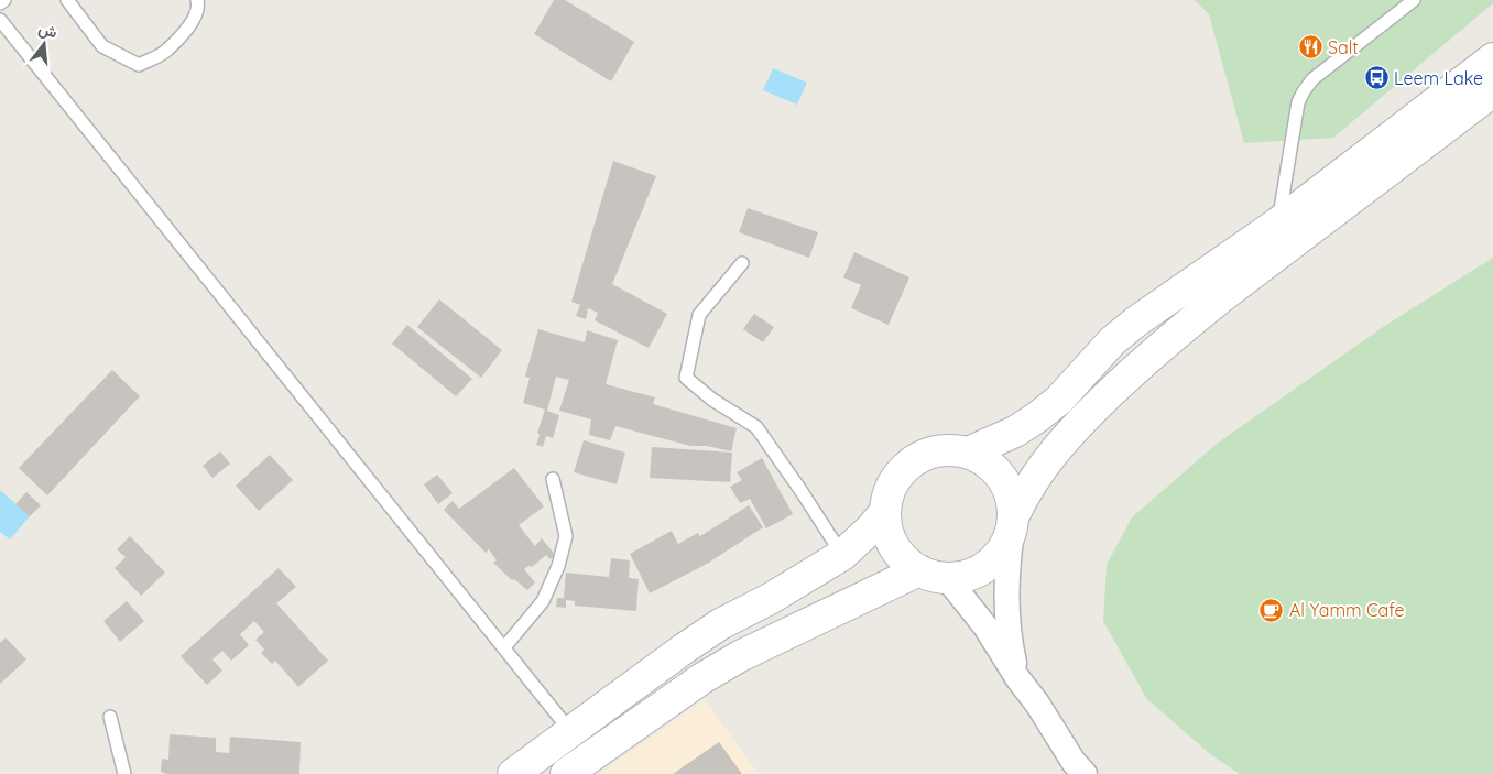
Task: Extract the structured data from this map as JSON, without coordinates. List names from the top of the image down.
{
  "places": {
    "restaurant": ["Salt"],
    "bus stop": ["Leem Lake"],
    "cafe": ["Al Yamm Cafe"]
  },
  "north": "top"
}
